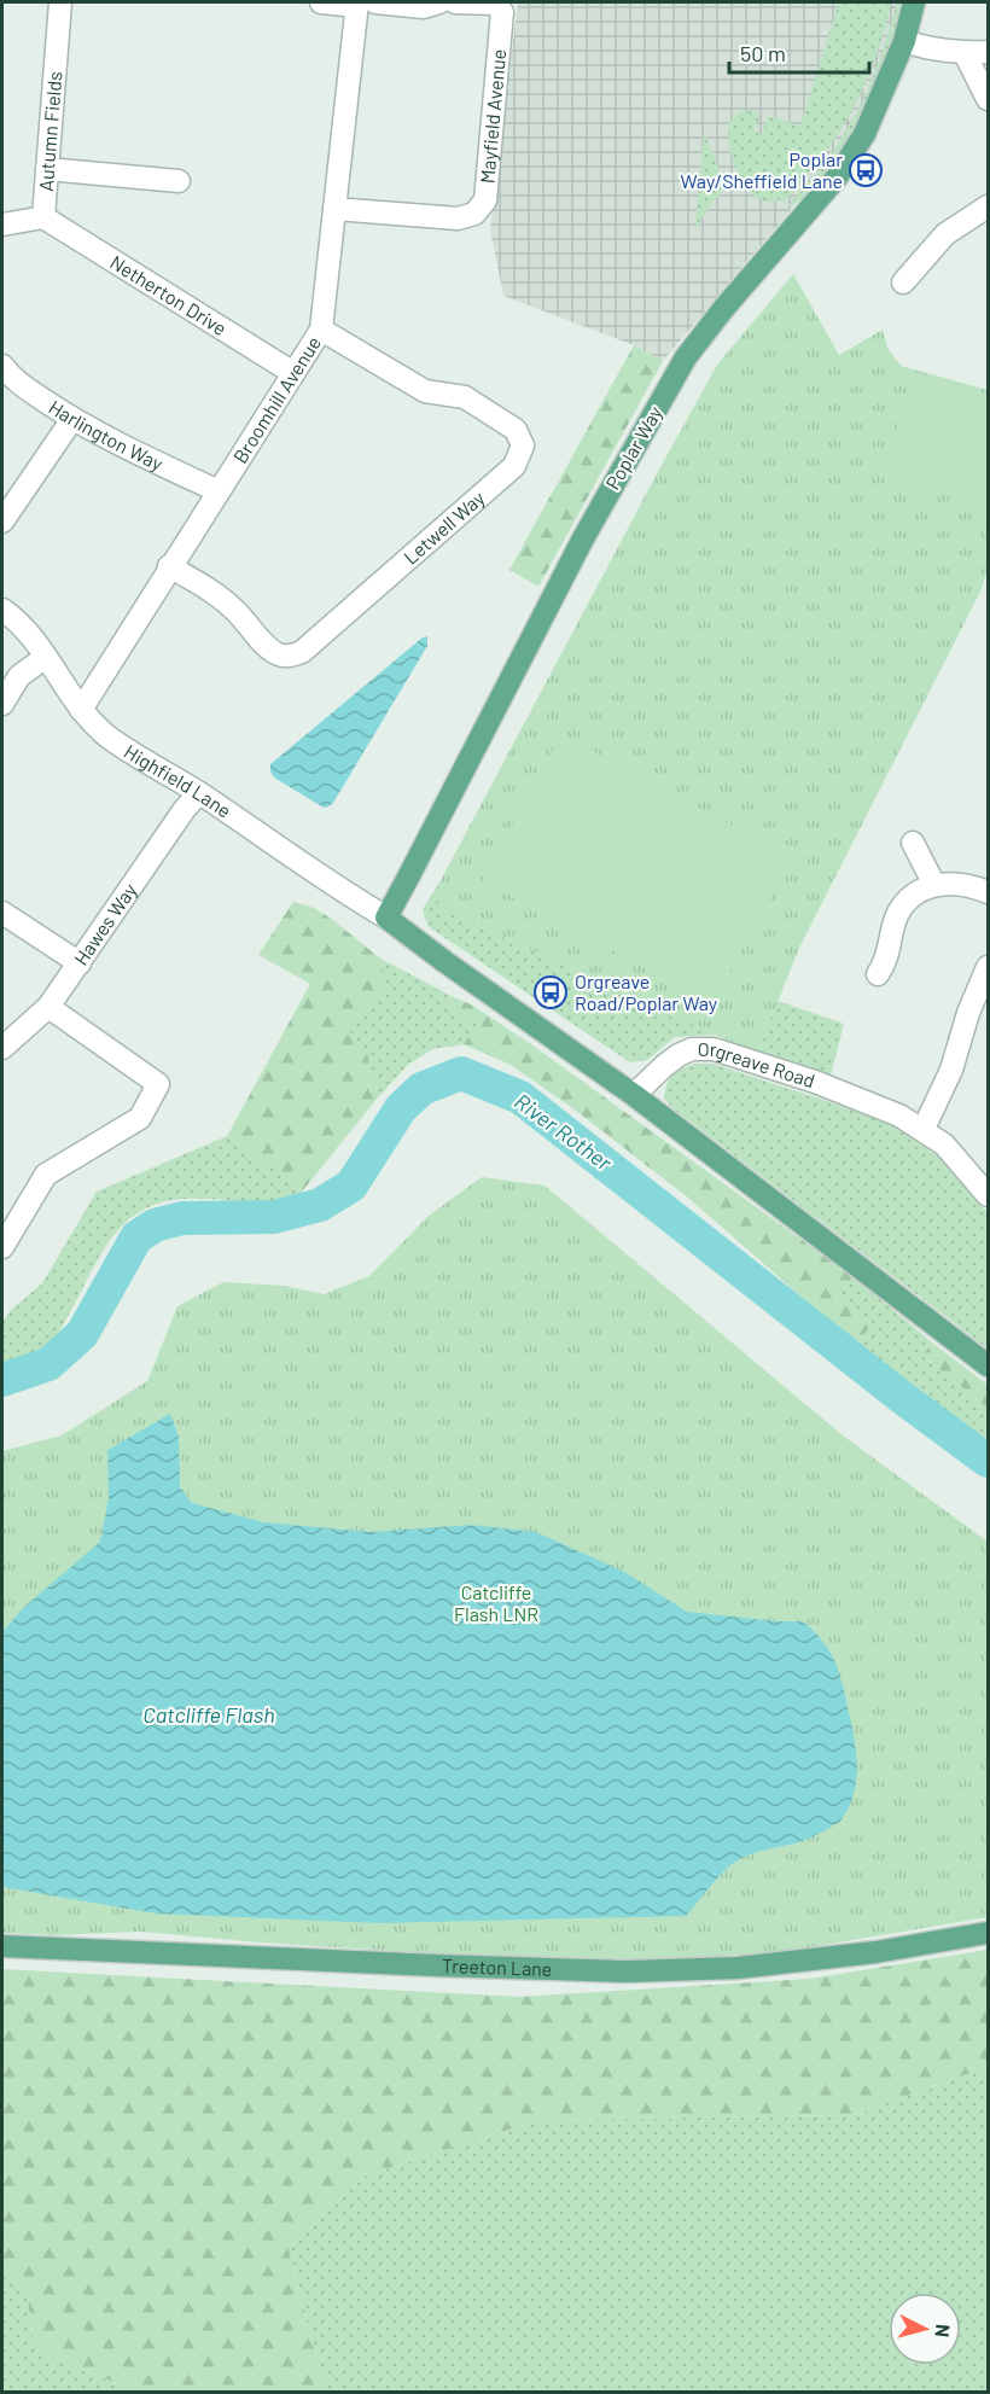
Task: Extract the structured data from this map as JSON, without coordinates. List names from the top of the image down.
{
  "streets": {
    "main road": ["Poplar Way", "Treeton Lane"],
    "street": [
      "Mayfield Avenue",
      "Autumn Fields",
      "Netherton Drive",
      "Broomhill Avenue",
      "Harlington Way",
      "Letwell Way",
      "Highfield Lane",
      "Hawes Way",
      "Orgreave Road"
    ]
  },
  "crossings": [
    ["Mayfield Avenue", "Broomhill Avenue"],
    ["Autumn Fields", "Netherton Drive"],
    ["Netherton Drive", "Broomhill Avenue"],
    ["Broomhill Avenue", "Harlington Way"],
    ["Broomhill Avenue", "Letwell Way"],
    ["Broomhill Avenue", "Highfield Lane"],
    ["Poplar Way", "Highfield Lane"],
    ["Highfield Lane", "Hawes Way"]
  ],
  "water": ["River Rother", "Catcliffe Flash"],
  "parks": ["Catcliffe Flash LNR"],
  "places": {
    "bus stop": ["Poplar Way/Sheffield Lane", "Orgreave Road/Poplar Way"]
  },
  "scale_bar": "50 m",
  "north": "right"
}
